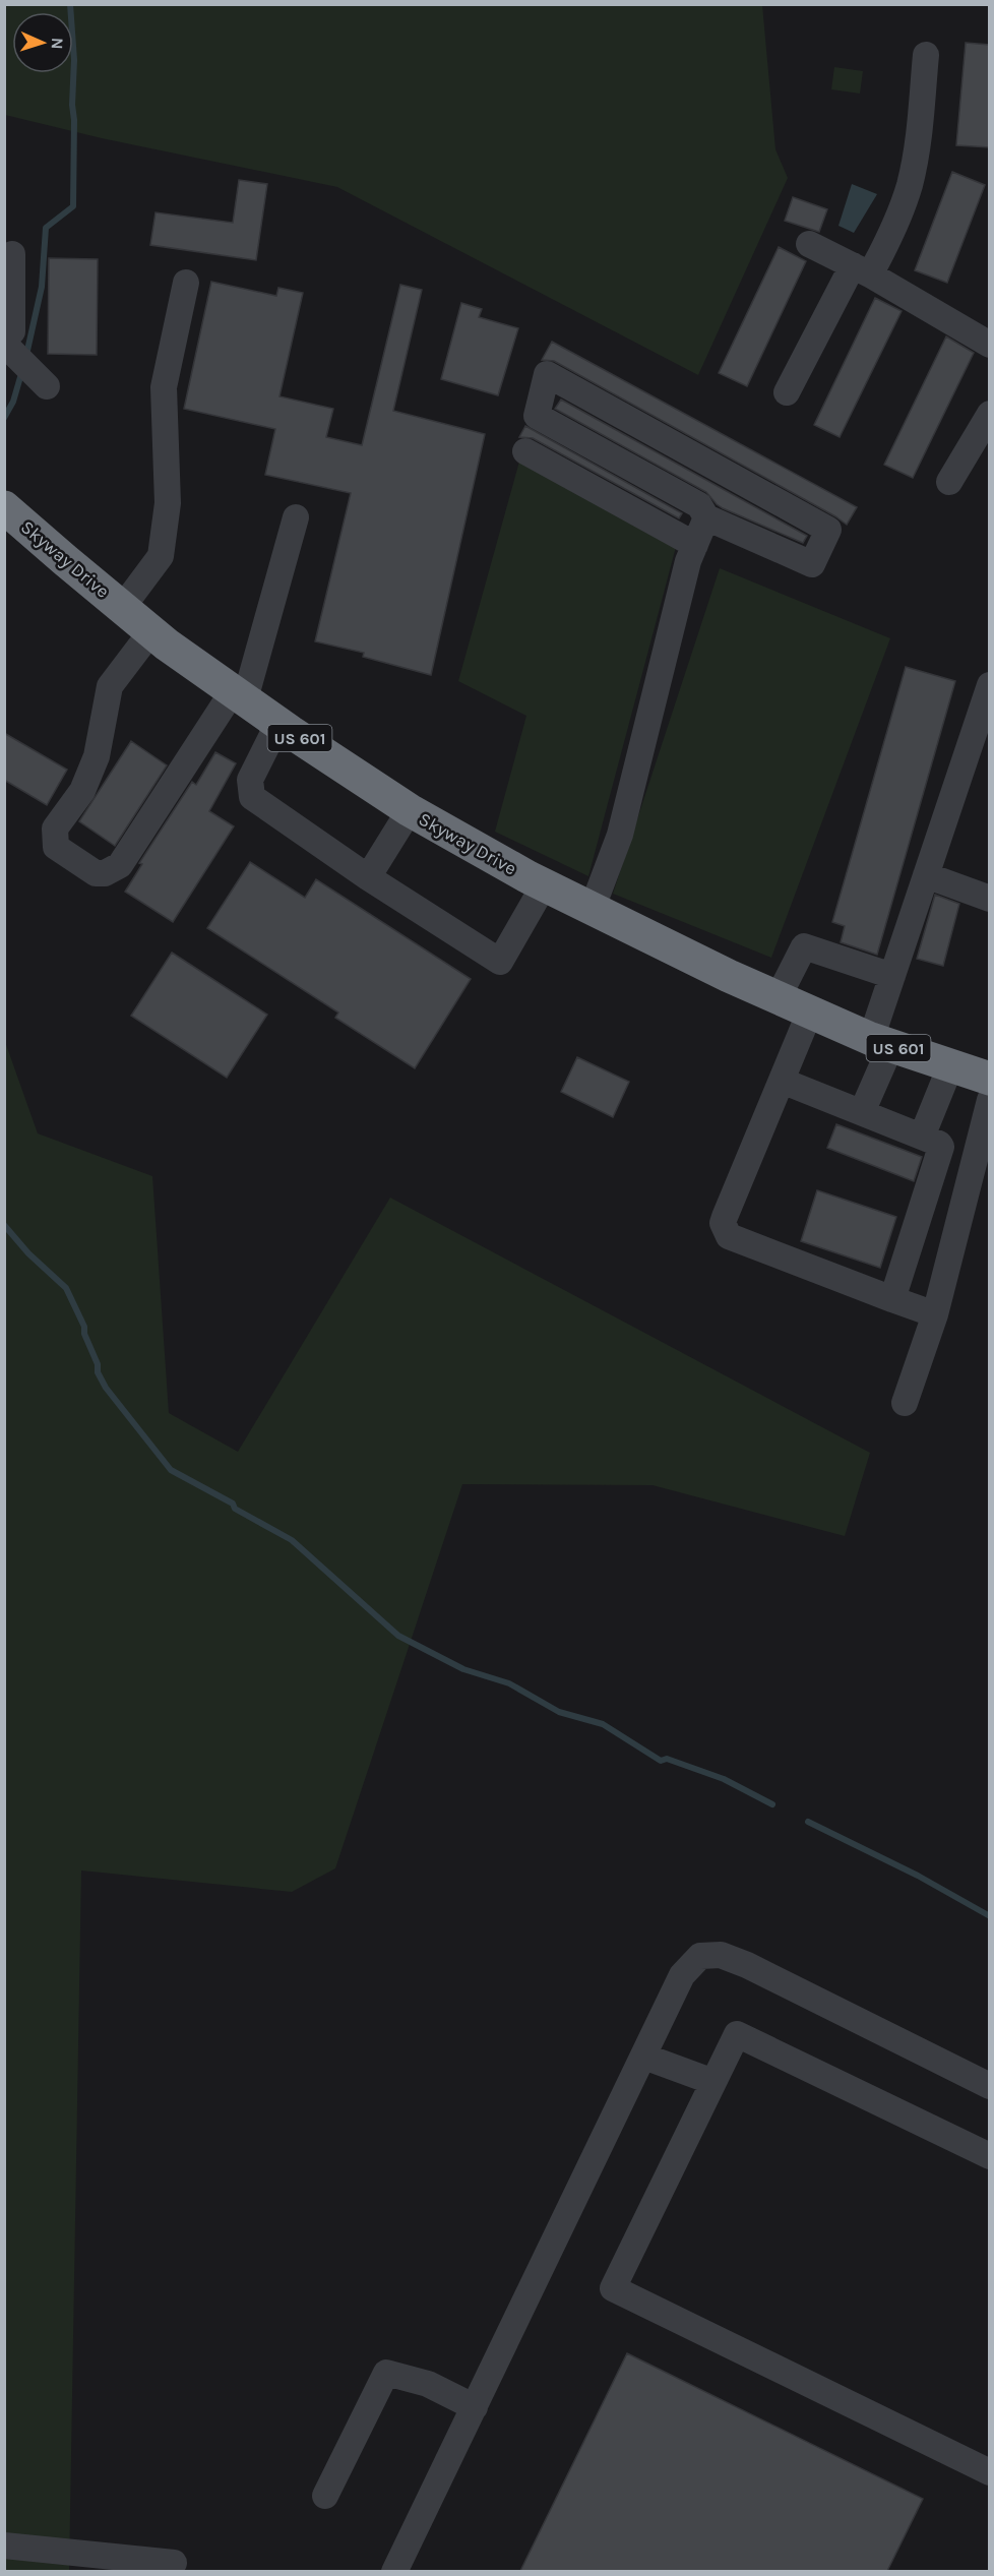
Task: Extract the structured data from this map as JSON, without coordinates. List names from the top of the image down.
{
  "streets": {
    "highway": ["Skyway Drive", "US 601"]
  },
  "north": "right"
}
